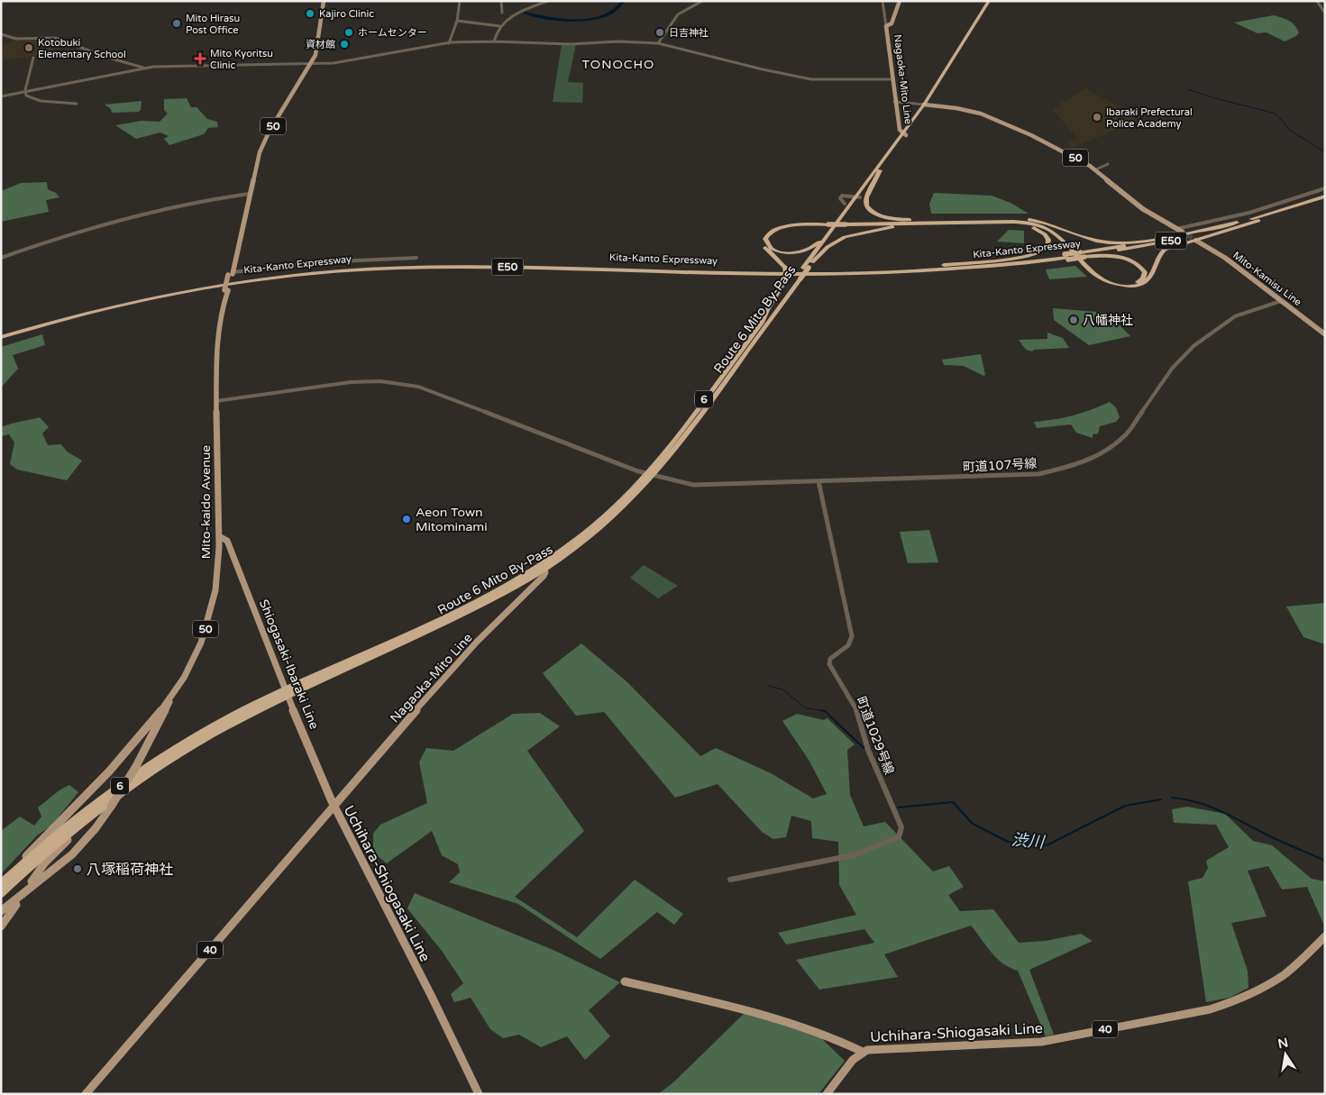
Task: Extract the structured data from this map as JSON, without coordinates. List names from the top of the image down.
{
  "streets": {
    "highway": [
      "E50",
      "Kita-Kanto Expressway",
      "Route 6 Mito By-Pass",
      "6"
    ],
    "main road": [
      "Nagaoka-Mito Line",
      "50",
      "Mito-Kamisu Line",
      "Mito-kaido Avenue",
      "Shiogasaki-Ibaraki Line",
      "Uchihara-Shiogasaki Line",
      "40"
    ],
    "street": ["町道107号線", "町道1029号線"]
  },
  "crossings": [
    ["Nagaoka-Mito Line", "Route 6 Mito By-Pass"],
    ["Nagaoka-Mito Line", "Shiogasaki-Ibaraki Line"],
    ["Nagaoka-Mito Line", "Uchihara-Shiogasaki Line"],
    ["50", "Route 6 Mito By-Pass"],
    ["Mito-Kamisu Line", "町道107号線"],
    ["Route 6 Mito By-Pass", "町道107号線"],
    ["Route 6 Mito By-Pass", "Shiogasaki-Ibaraki Line"],
    ["町道107号線", "Mito-kaido Avenue"],
    ["町道107号線", "町道1029号線"],
    ["Mito-kaido Avenue", "Shiogasaki-Ibaraki Line"],
    ["Shiogasaki-Ibaraki Line", "Uchihara-Shiogasaki Line"]
  ],
  "districts": ["TONOCHO"],
  "water": ["渋川"],
  "places": {
    "other": [
      "Kajiro Clinic",
      "Mito Hirasu Post Office",
      "ホームセンター",
      "日吉神社",
      "資材館",
      "Kotobuki Elementary School",
      "Ibaraki Prefectural Police Academy",
      "八幡神社",
      "Aeon Town Mitominami",
      "八塚稲荷神社"
    ],
    "health": ["Mito Kyoritsu Clinic"]
  },
  "north": "top"
}
